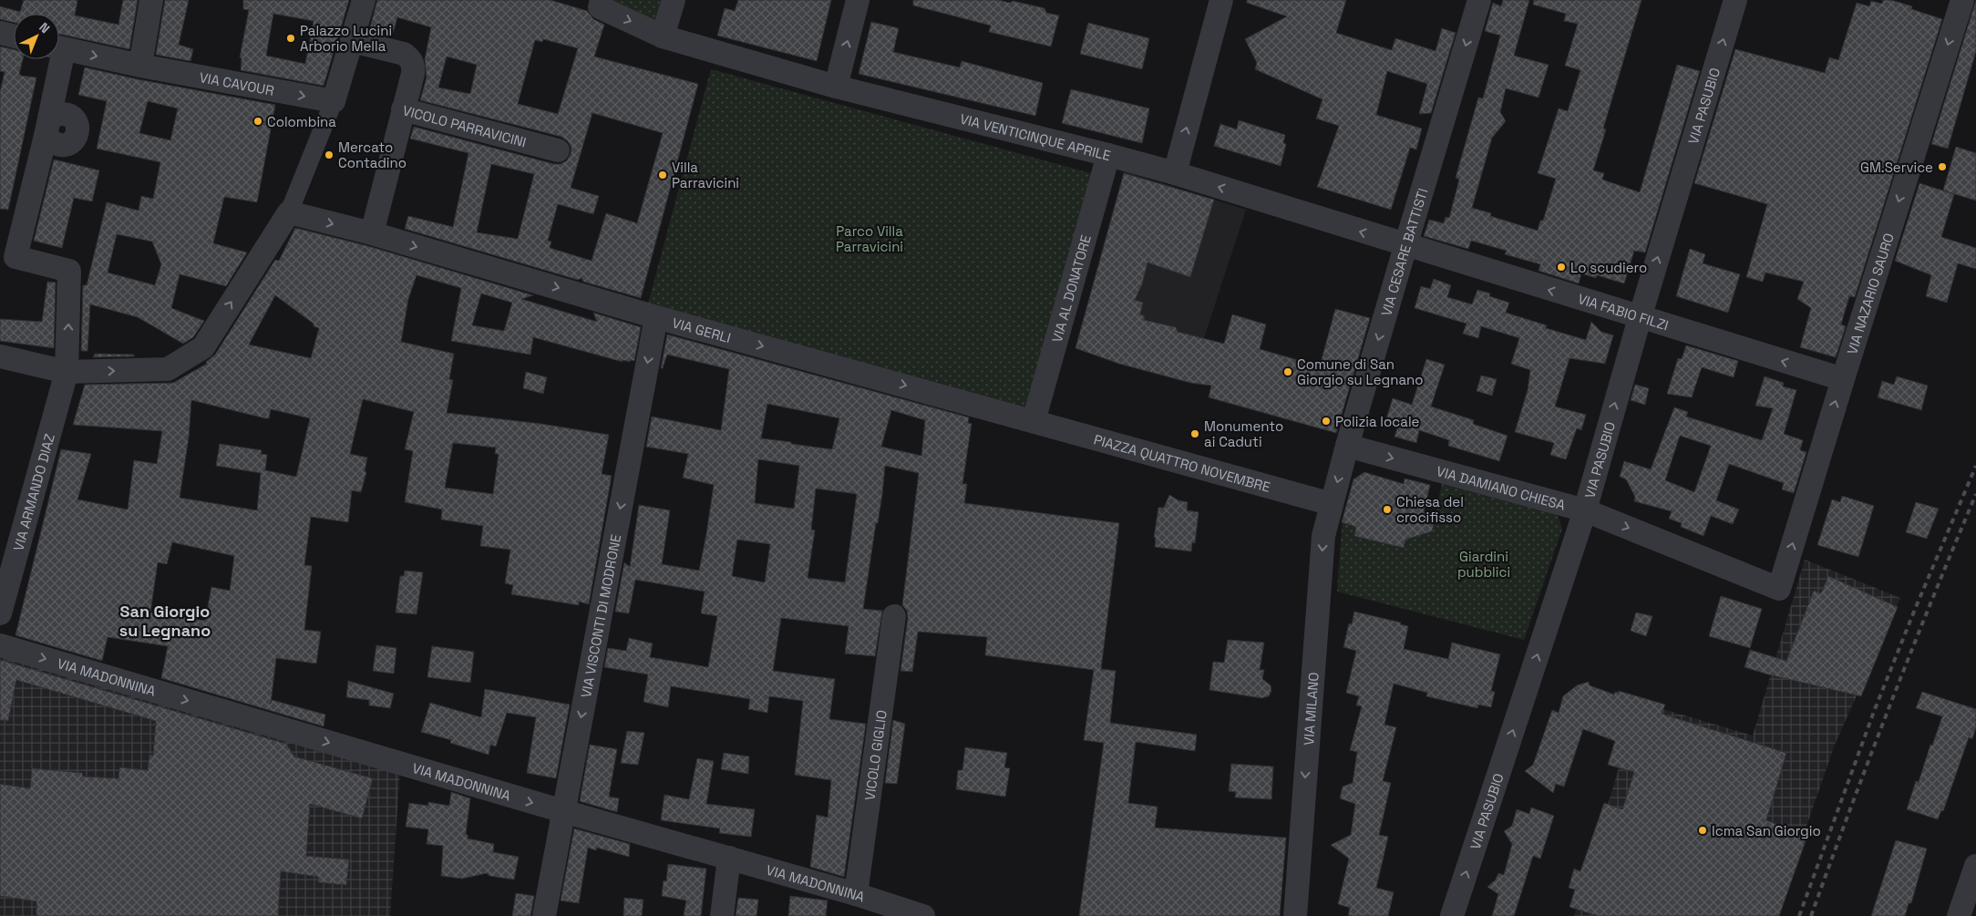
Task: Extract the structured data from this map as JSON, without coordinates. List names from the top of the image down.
{
  "streets": {
    "street": [
      "VIA CAVOUR",
      "VIA PASUBIO",
      "VICOLO PARRAVICINI",
      "VIA VENTICINQUE APRILE",
      "VIA CESARE BATTISTI",
      "VIA AL DONATORE",
      "VIA NAZARIO SAURO",
      "VIA FABIO FILZI",
      "VIA GERLI",
      "PIAZZA QUATTRO NOVEMBRE",
      "VIA DAMIANO CHIESA",
      "VIA ARMANDO DIAZ",
      "VIA VISCONTI DI MODRONE",
      "VIA MADONNINA",
      "VIA MILANO",
      "VICOLO GIGLIO"
    ]
  },
  "crossings": [
    ["VIA PASUBIO", "VIA FABIO FILZI"],
    ["VIA PASUBIO", "VIA DAMIANO CHIESA"],
    ["VIA VENTICINQUE APRILE", "VIA CESARE BATTISTI"],
    ["VIA VENTICINQUE APRILE", "VIA AL DONATORE"],
    ["VIA VENTICINQUE APRILE", "VIA FABIO FILZI"],
    ["VIA CESARE BATTISTI", "VIA FABIO FILZI"],
    ["VIA CESARE BATTISTI", "PIAZZA QUATTRO NOVEMBRE"],
    ["VIA CESARE BATTISTI", "VIA DAMIANO CHIESA"],
    ["VIA CESARE BATTISTI", "VIA MILANO"],
    ["VIA AL DONATORE", "VIA GERLI"],
    ["VIA AL DONATORE", "PIAZZA QUATTRO NOVEMBRE"],
    ["VIA NAZARIO SAURO", "VIA FABIO FILZI"],
    ["VIA NAZARIO SAURO", "VIA DAMIANO CHIESA"],
    ["VIA GERLI", "PIAZZA QUATTRO NOVEMBRE"],
    ["VIA GERLI", "VIA VISCONTI DI MODRONE"],
    ["PIAZZA QUATTRO NOVEMBRE", "VIA MILANO"],
    ["VIA VISCONTI DI MODRONE", "VIA MADONNINA"],
    ["VIA MADONNINA", "VICOLO GIGLIO"]
  ],
  "one_way": [
    "VIA CAVOUR",
    "VIA PASUBIO",
    "VIA CESARE BATTISTI",
    "VIA FABIO FILZI",
    "VIA GERLI",
    "VIA DAMIANO CHIESA",
    "VIA ARMANDO DIAZ",
    "VIA VISCONTI DI MODRONE",
    "VIA MADONNINA",
    "VIA MILANO"
  ],
  "districts": ["San Giorgio su Legnano"],
  "parks": ["Parco Villa Parravicini", "Giardini pubblici"],
  "places": [
    "Palazzo Lucini Arborio Mella",
    "Colombina",
    "Mercato Contadino",
    "GM.Service",
    "Villa Parravicini",
    "Lo scudiero",
    "Comune di San Giorgio su Legnano",
    "Polizia locale",
    "Monumento ai Caduti",
    "Chiesa del crocifisso",
    "Icma San Giorgio"
  ],
  "north": "top right"
}
